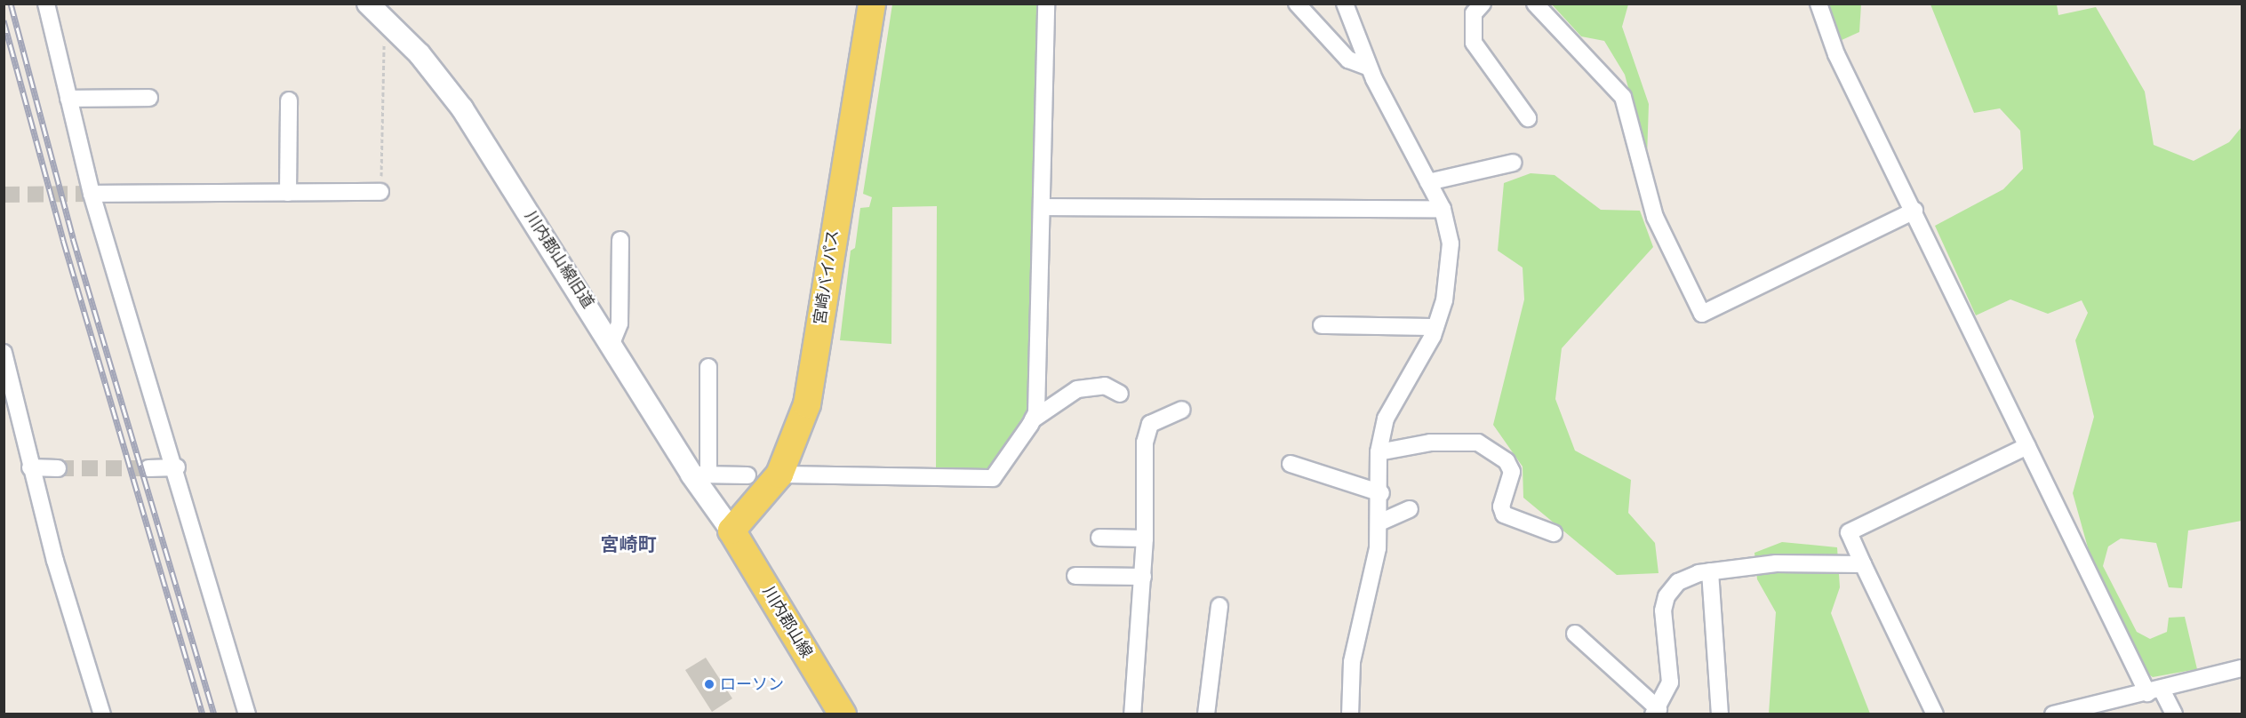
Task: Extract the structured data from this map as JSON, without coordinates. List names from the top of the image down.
{
  "streets": {
    "main road": ["宮崎バイパス", "川内郡山線"],
    "street": ["川内郡山線旧道"]
  },
  "crossings": [
    ["川内郡山線旧道", "宮崎バイパス"],
    ["川内郡山線旧道", "川内郡山線"],
    ["宮崎バイパス", "川内郡山線"]
  ],
  "districts": ["宮崎町"],
  "places": ["ローソン"]
}
